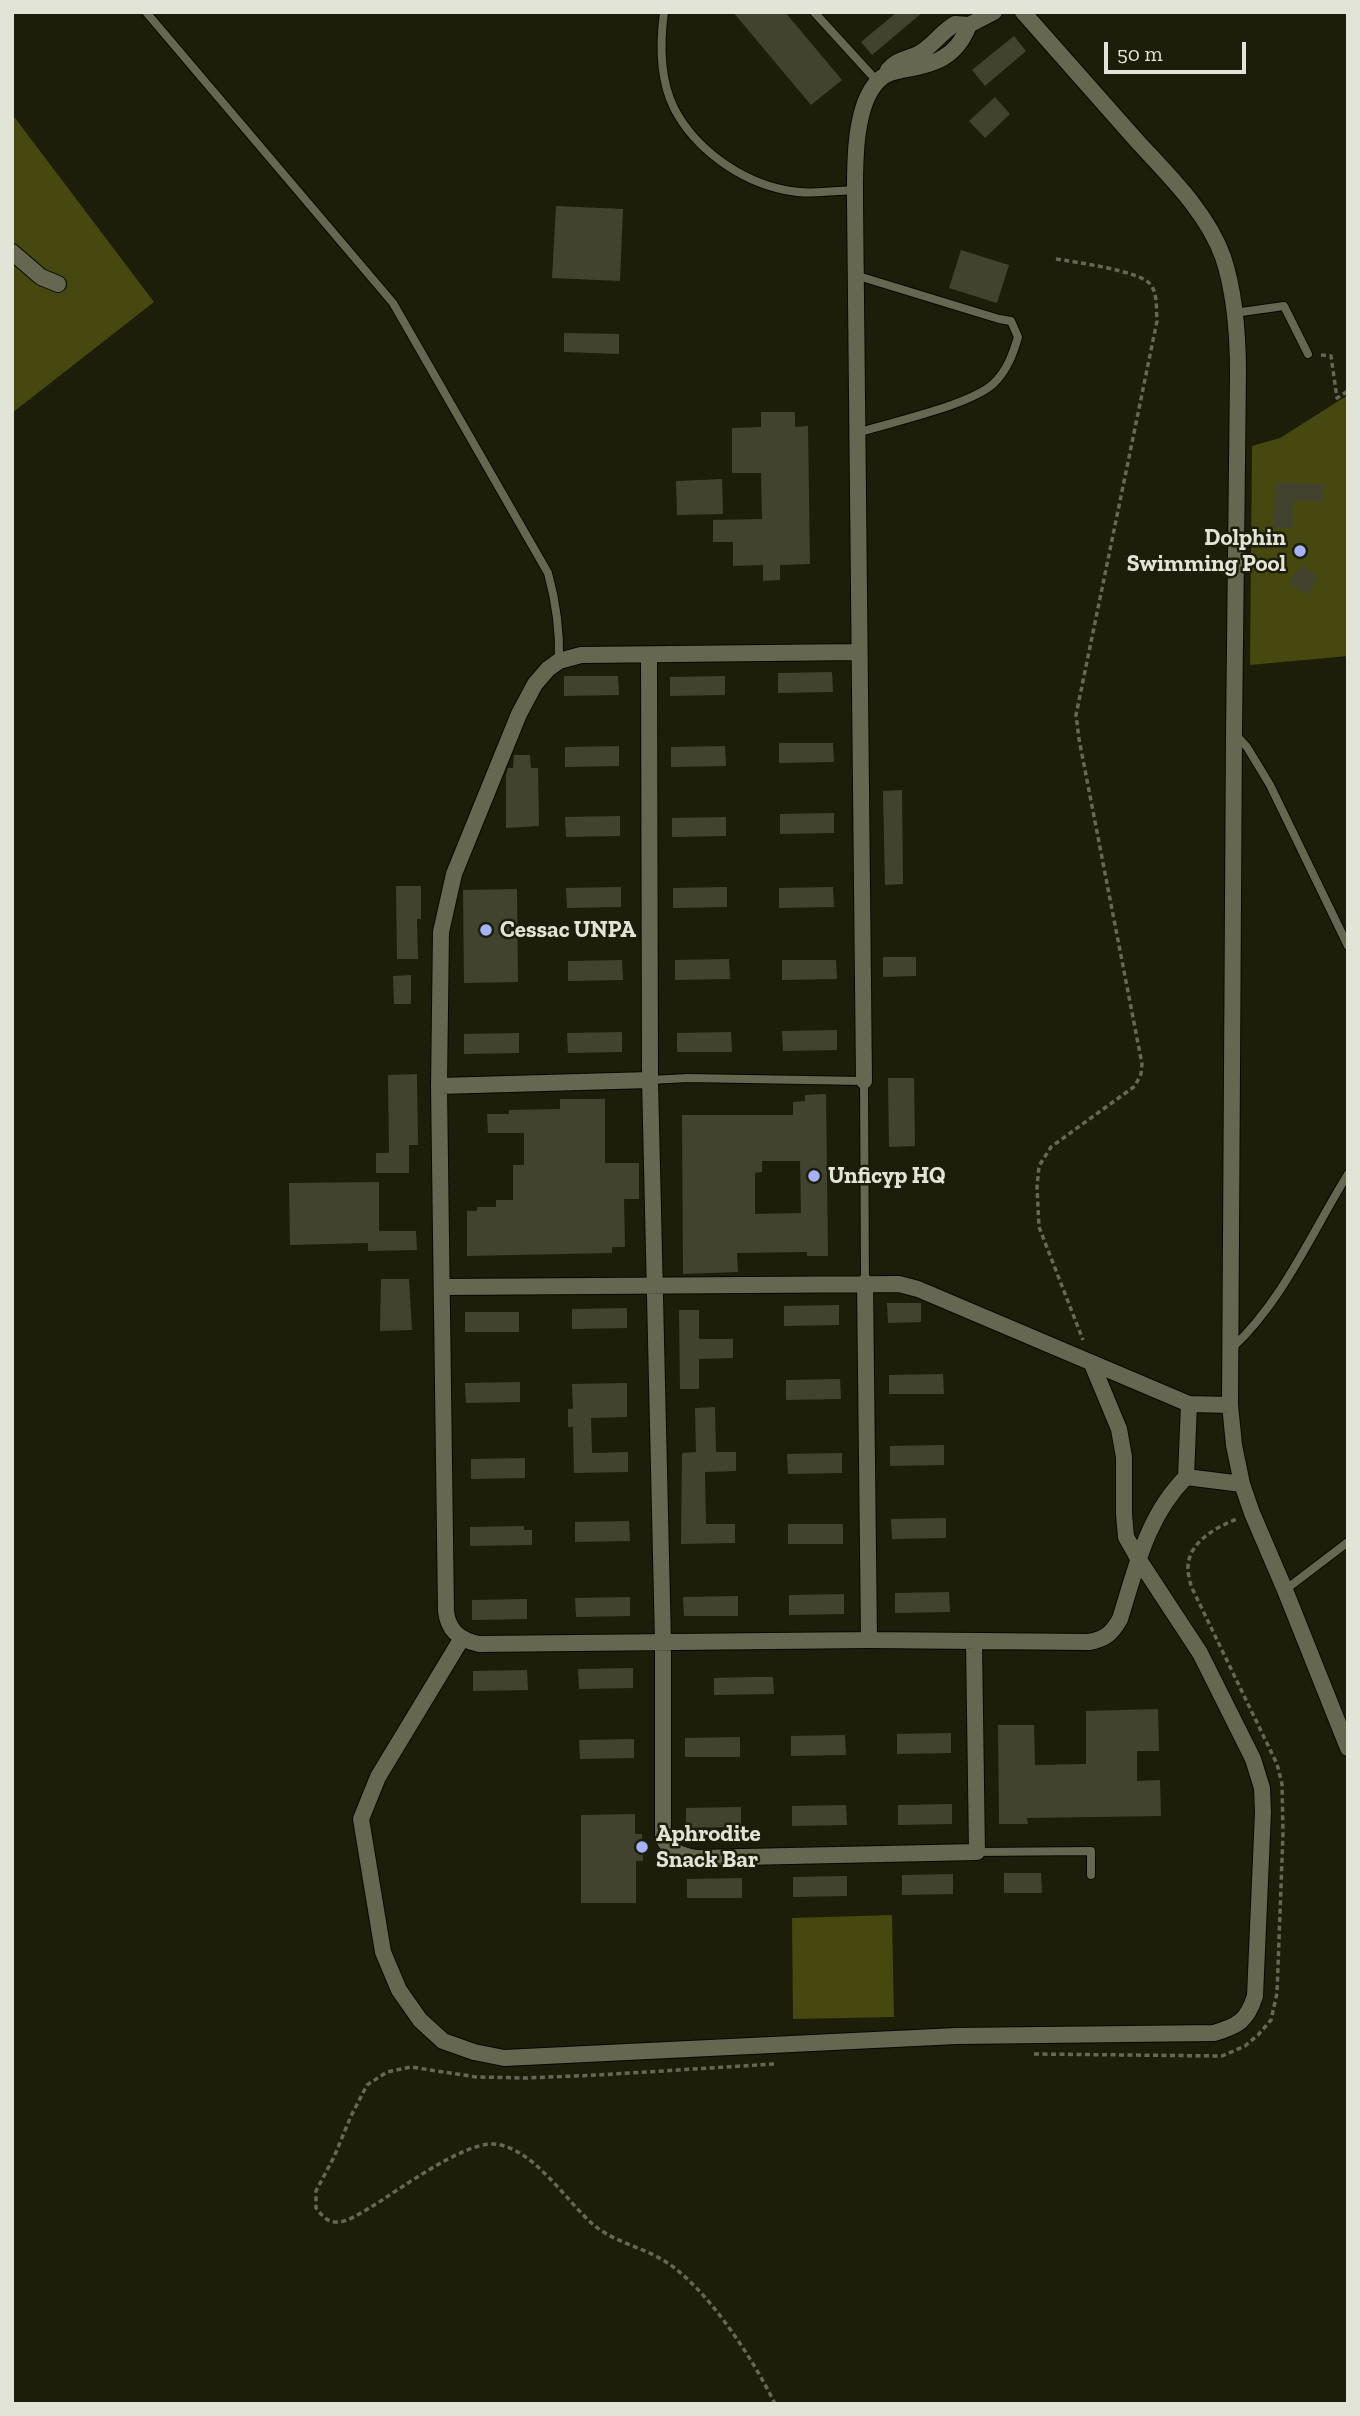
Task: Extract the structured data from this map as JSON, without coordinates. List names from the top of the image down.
{
  "places": [
    "Dolphin Swimming Pool",
    "Cessac UNPA",
    "Unficyp HQ",
    "Aphrodite Snack Bar"
  ],
  "scale_bar": "50 m"
}
